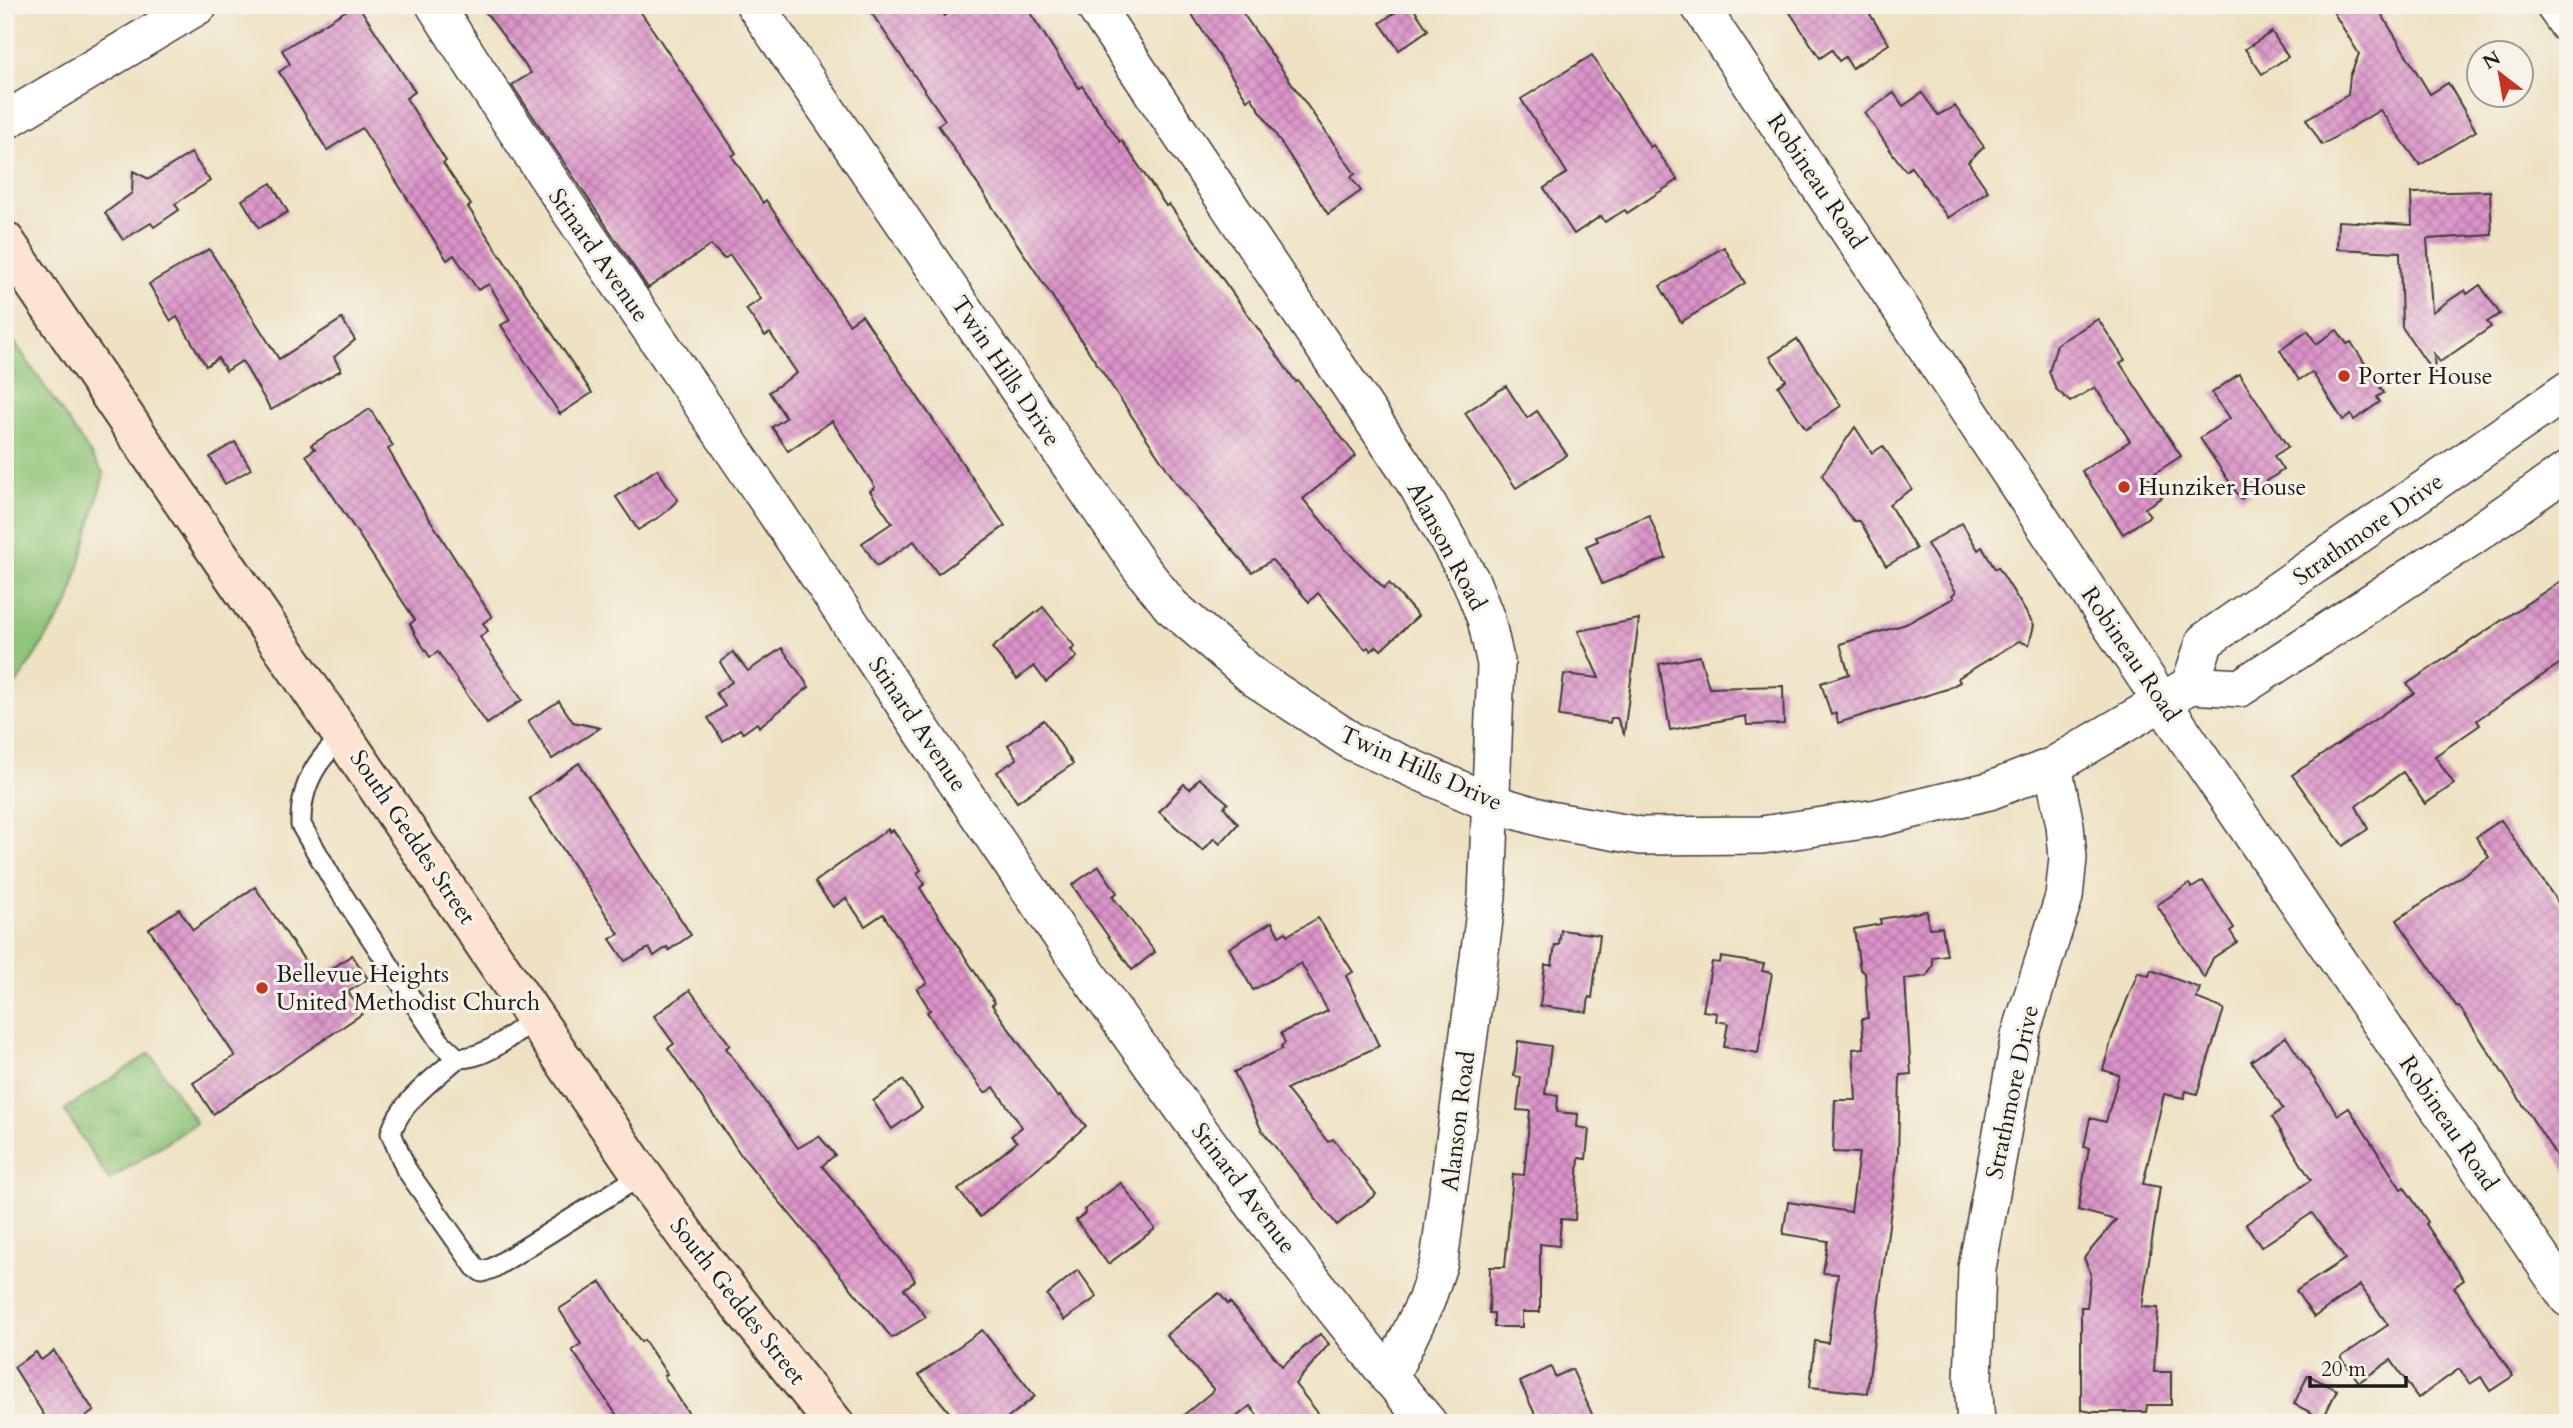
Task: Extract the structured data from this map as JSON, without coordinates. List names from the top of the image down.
{
  "streets": {
    "main road": ["South Geddes Street"],
    "street": [
      "Robineau Road",
      "Stinard Avenue",
      "Twin Hills Drive",
      "Strathmore Drive",
      "Alanson Road"
    ]
  },
  "crossings": [
    ["Robineau Road", "Twin Hills Drive"],
    ["Robineau Road", "Strathmore Drive"],
    ["Stinard Avenue", "Alanson Road"],
    ["Twin Hills Drive", "Strathmore Drive"],
    ["Twin Hills Drive", "Alanson Road"]
  ],
  "places": ["Porter House", "Hunziker House", "Bellevue Heights United Methodist Church"],
  "scale_bar": "20 m",
  "north": "top left"
}
